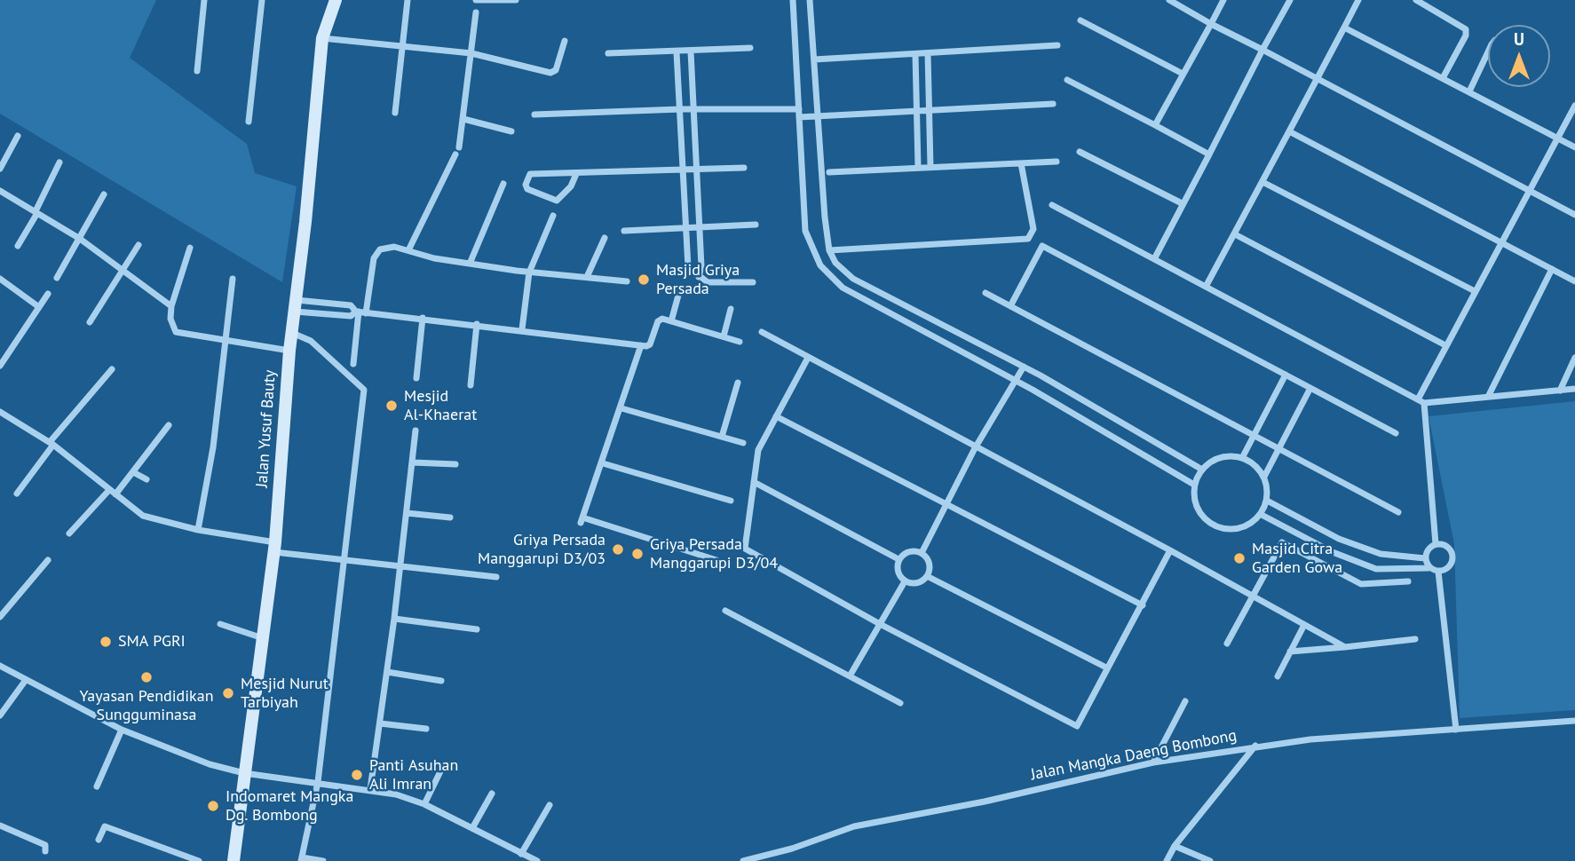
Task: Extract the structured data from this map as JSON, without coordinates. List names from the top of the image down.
{
  "streets": {
    "street": ["Jalan Yusuf Bauty", "Jalan Mangka Daeng Bombong"]
  },
  "places": [
    "Masjid Griya Persada",
    "Mesjid Al-Khaerat",
    "Griya Persada Manggarupi D3/03",
    "Griya Persada Manggarupi D3/04",
    "Masjid Citra Garden Gowa",
    "SMA PGRI",
    "Yayasan Pendidikan Sungguminasa",
    "Mesjid Nurut Tarbiyah",
    "Panti Asuhan Ali Imran",
    "Indomaret Mangka Dg. Bombong"
  ],
  "north": "top"
}
